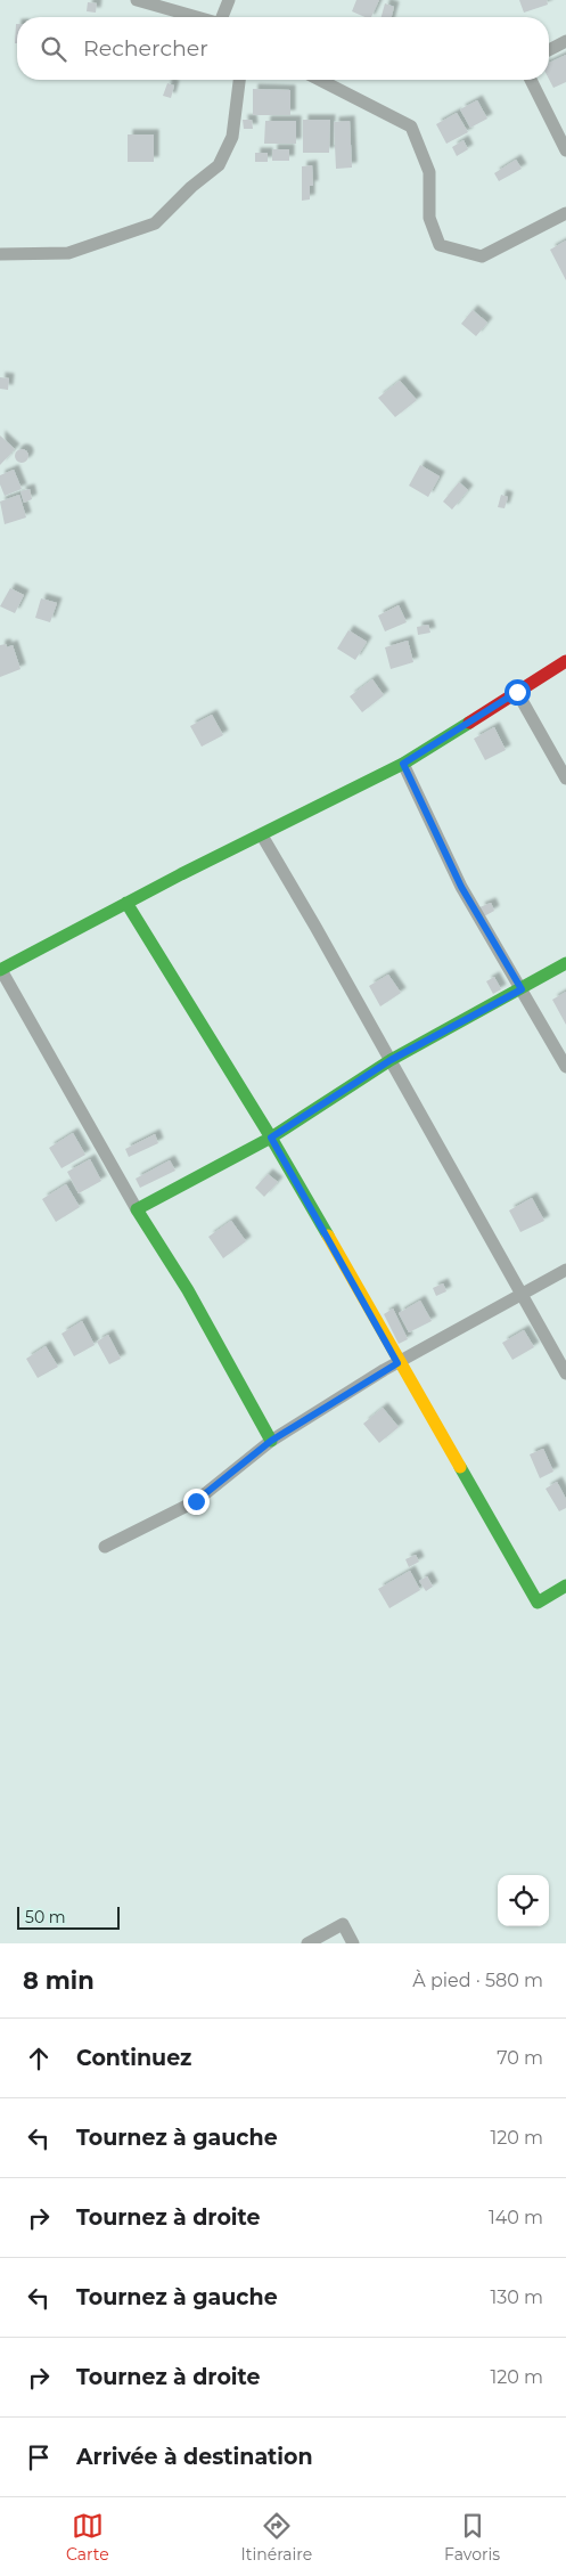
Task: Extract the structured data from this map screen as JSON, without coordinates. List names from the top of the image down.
{
  "scale_bar": "50 m",
  "page": {
    "search": "Rechercher",
    "scale": "50 m",
    "heading": ["8 min", "À pied · 580 m"],
    "list": [
      ["Continuez", "70 m"],
      ["Tournez à gauche", "120 m"],
      ["Tournez à droite", "140 m"],
      ["Tournez à gauche", "130 m"],
      ["Tournez à droite", "120 m"],
      "Arrivée à destination"
    ],
    "nav": ["Carte", "Itinéraire", "Favoris"]
  }
}
